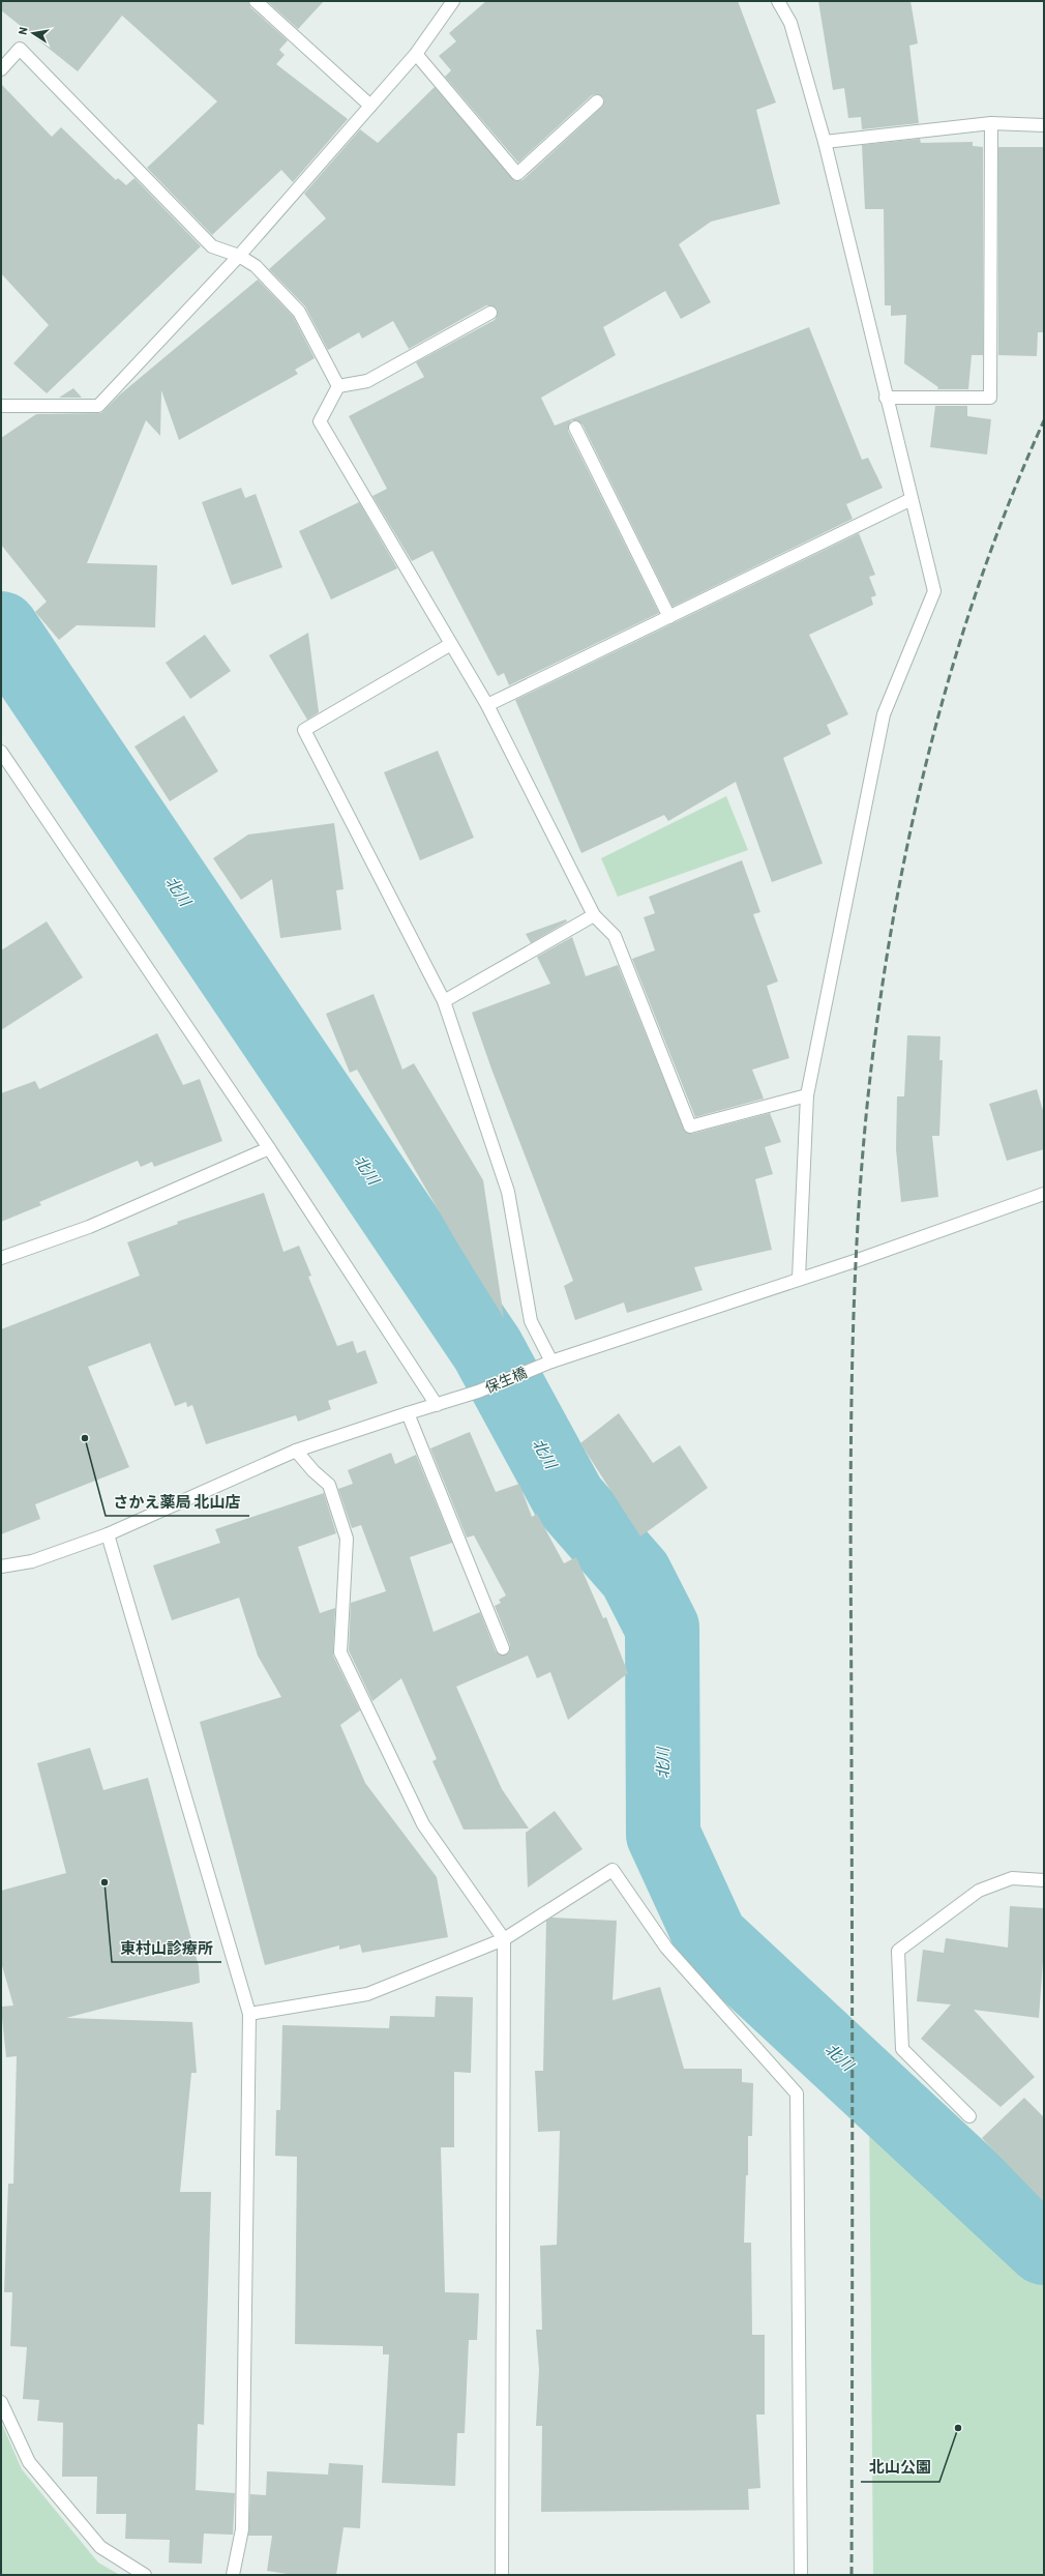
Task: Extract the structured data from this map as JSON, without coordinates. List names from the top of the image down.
{
  "streets": {
    "street": ["保生橋"]
  },
  "water": ["北川"],
  "places": ["さかえ薬局 北山店", "東村山診療所", "北山公園"],
  "north": "left"
}
